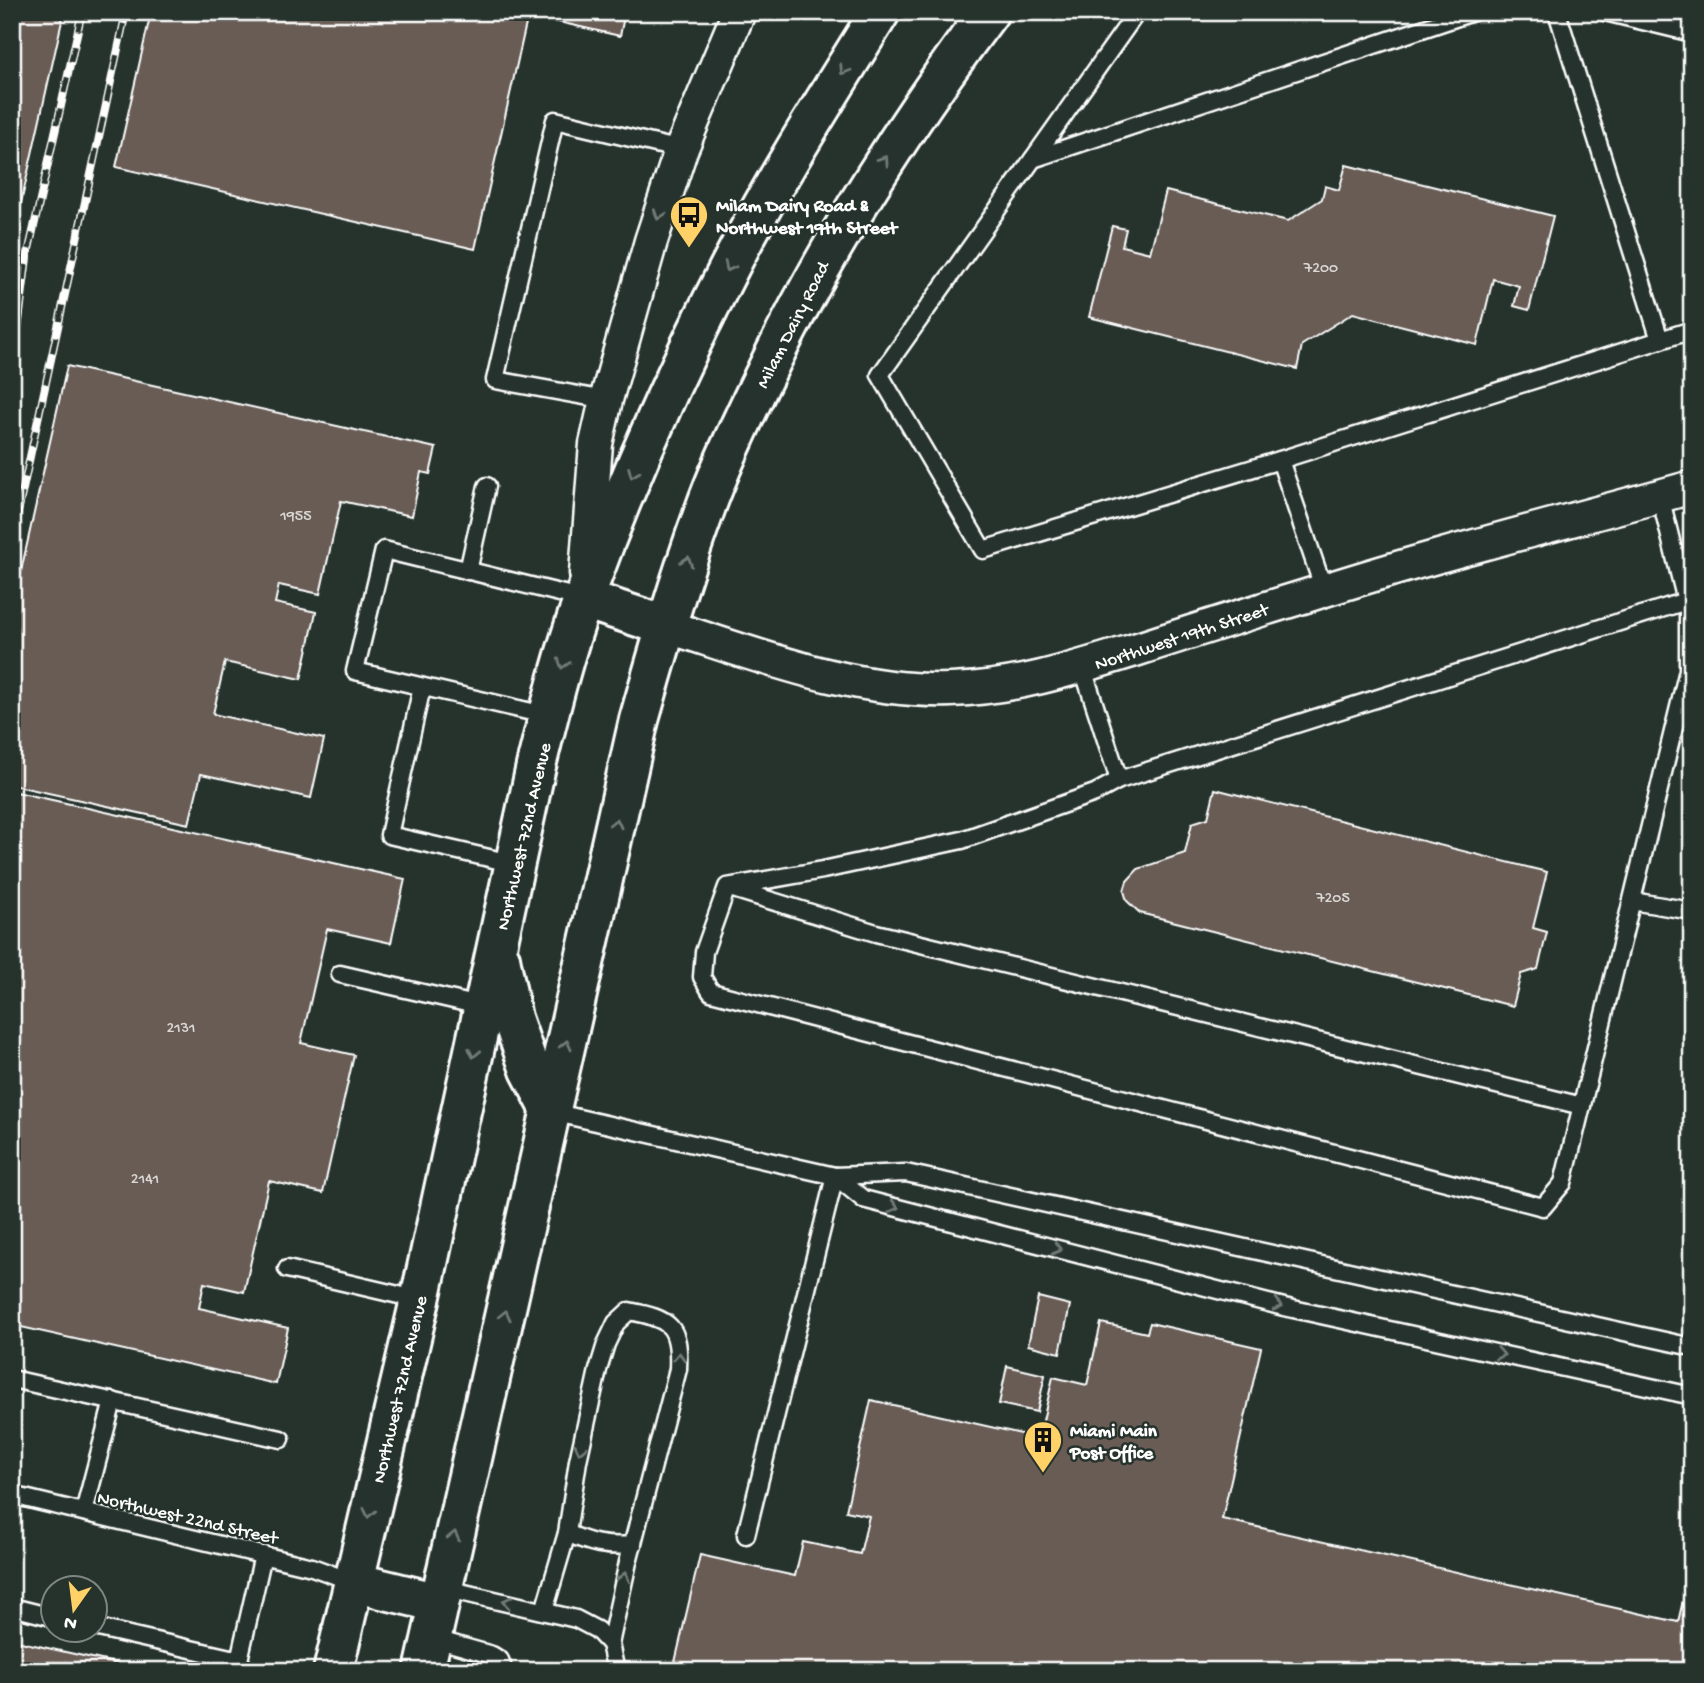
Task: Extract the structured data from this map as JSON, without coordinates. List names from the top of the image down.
{
  "streets": {
    "main road": ["Milam Dairy Road", "Northwest 72nd Avenue"],
    "street": ["Northwest 19th Street"],
    "lane": ["Northwest 22nd Street"]
  },
  "crossings": [
    ["Milam Dairy Road", "Northwest 19th Street"],
    ["Northwest 72nd Avenue", "Northwest 22nd Street"]
  ],
  "one_way": ["Northwest 72nd Avenue"],
  "places": {
    "bus stop": ["Milam Dairy Road & Northwest 19th Street"],
    "building": ["Miami Main Post Office"]
  },
  "house_numbers": [
    "7200",
    "1955",
    "7205",
    "2131",
    "2141"
  ],
  "north": "bottom"
}
